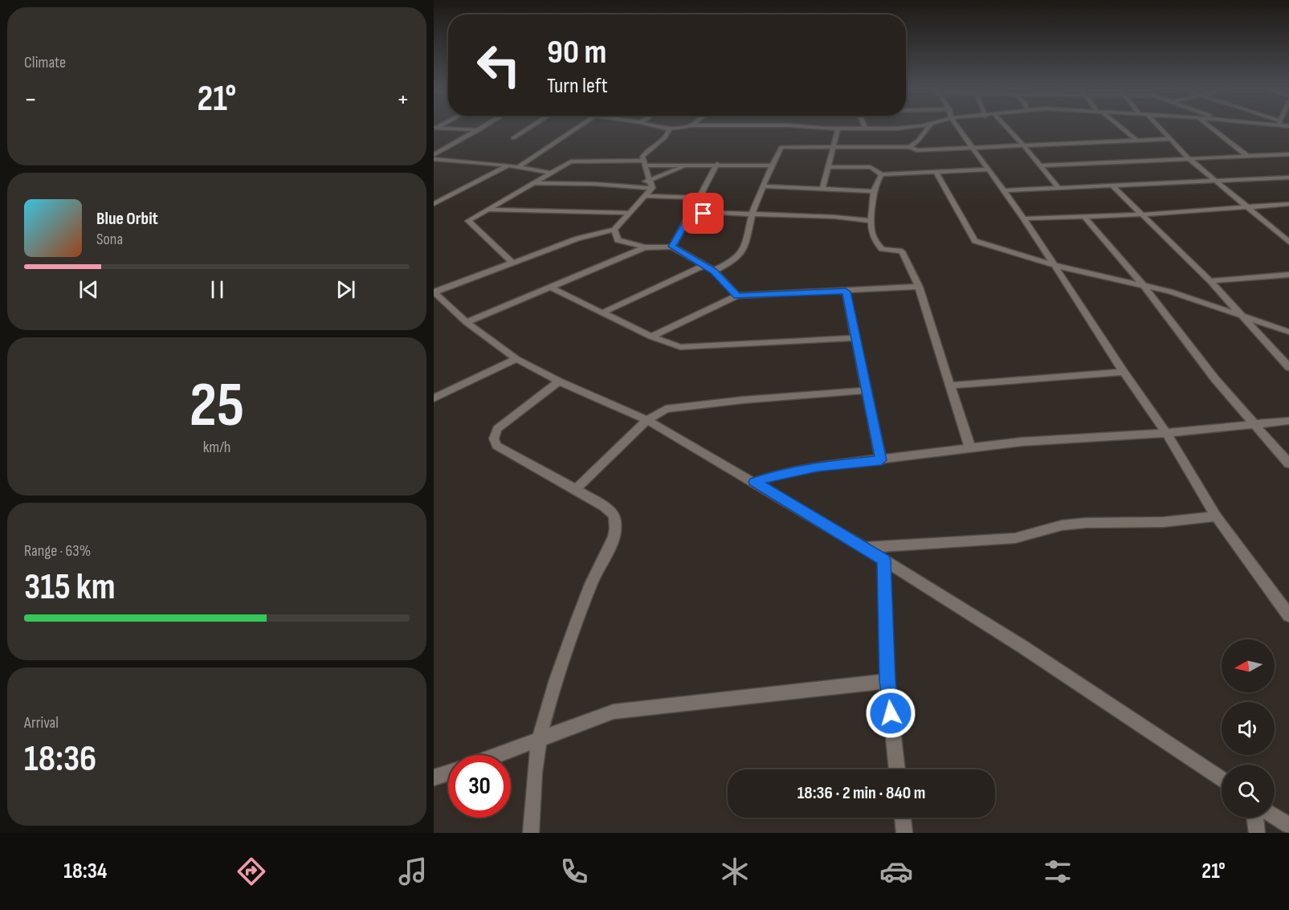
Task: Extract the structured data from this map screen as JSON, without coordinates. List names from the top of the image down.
{
  "north": "left",
  "page": {
    "tile": [
      "Climate",
      ["25", "km/h"],
      ["Range · 63%", "315 km"],
      ["Arrival", "18:36"]
    ],
    "turn": ["90 m", "Turn left"],
    "heat": ["−", "21°", "+"],
    "song": ["Blue Orbit", "Sona"],
    "limit": "30",
    "trip": "18:36 · 2 min · 840 m",
    "tabs": ["18:34", "21°"]
  }
}
